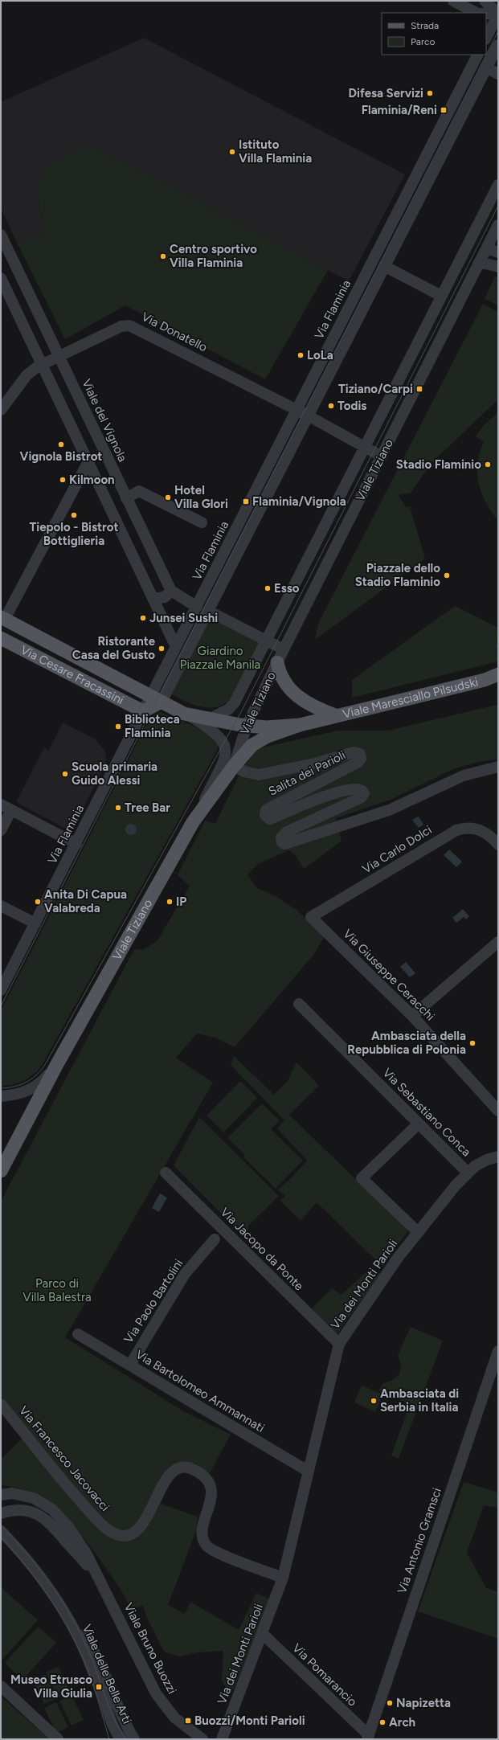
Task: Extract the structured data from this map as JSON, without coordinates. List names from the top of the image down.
{
  "streets": {
    "main road": ["Viale Tiziano", "Via Cesare Fracassini", "Viale Maresciallo Pilsudski"],
    "street": [
      "Via Flaminia",
      "Via Donatello",
      "Viale del Vignola",
      "Salita dei Parioli",
      "Via Carlo Dolci",
      "Via Giuseppe Ceracchi",
      "Via Sebastiano Conca",
      "Via Jacopo da Ponte",
      "Via dei Monti Parioli",
      "Via Paolo Bartolini",
      "Via Bartolomeo Ammannati",
      "Via Francesco Jacovacci",
      "Via Antonio Gramsci",
      "Viale Bruno Buozzi",
      "Viale delle Belle Arti",
      "Via Pomarancio"
    ]
  },
  "crossings": [
    ["Via Flaminia", "Via Donatello"],
    ["Via Flaminia", "Via Cesare Fracassini"],
    ["Via Donatello", "Viale del Vignola"],
    ["Via Donatello", "Viale Tiziano"],
    ["Viale Tiziano", "Via Cesare Fracassini"],
    ["Viale Tiziano", "Salita dei Parioli"],
    ["Via Cesare Fracassini", "Viale Maresciallo Pilsudski"],
    ["Via Carlo Dolci", "Via Giuseppe Ceracchi"],
    ["Via Sebastiano Conca", "Via dei Monti Parioli"],
    ["Via Jacopo da Ponte", "Via dei Monti Parioli"],
    ["Via dei Monti Parioli", "Via Bartolomeo Ammannati"],
    ["Via dei Monti Parioli", "Via Francesco Jacovacci"],
    ["Via dei Monti Parioli", "Via Pomarancio"],
    ["Via Paolo Bartolini", "Via Bartolomeo Ammannati"],
    ["Via Antonio Gramsci", "Via Pomarancio"]
  ],
  "parks": ["Giardino Piazzale Manila", "Parco di Villa Balestra"],
  "places": {
    "other": [
      "Difesa Servizi",
      "Istituto Villa Flaminia",
      "Centro sportivo Villa Flaminia",
      "LoLa",
      "Todis",
      "Vignola Bistrot",
      "Stadio Flaminio",
      "Kilmoon",
      "Hotel Villa Glori",
      "Tiepolo - Bistrot Bottiglieria",
      "Piazzale dello Stadio Flaminio",
      "Esso",
      "Junsei Sushi",
      "Ristorante Casa del Gusto",
      "Biblioteca Flaminia",
      "Scuola primaria Guido Alessi",
      "Tree Bar",
      "Anita Di Capua Valabreda",
      "IP",
      "Ambasciata della Repubblica di Polonia",
      "Ambasciata di Serbia in Italia",
      "Napizetta",
      "Arch"
    ],
    "transit": [
      "Flaminia/Reni",
      "Tiziano/Carpi",
      "Flaminia/Vignola",
      "Museo Etrusco Villa Giulia",
      "Buozzi/Monti Parioli"
    ]
  },
  "legend": ["Strada", "Parco"]
}
